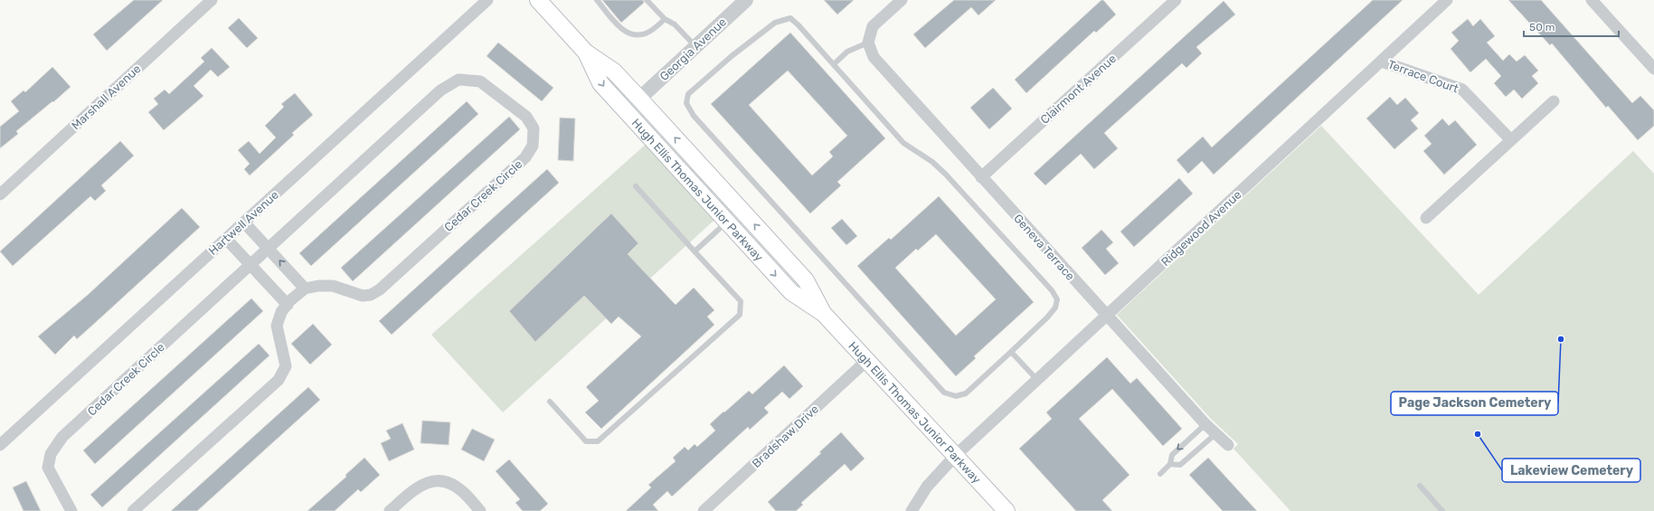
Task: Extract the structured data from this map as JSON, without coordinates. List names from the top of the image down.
{
  "streets": {
    "main road": ["Hugh Ellis Thomas Junior Parkway"],
    "street": [
      "Georgia Avenue",
      "Terrace Court",
      "Clairmont Avenue",
      "Marshall Avenue",
      "Cedar Creek Circle",
      "Hartwell Avenue",
      "Ridgewood Avenue",
      "Geneva Terrace",
      "Bradshaw Drive"
    ]
  },
  "crossings": [
    ["Georgia Avenue", "Hugh Ellis Thomas Junior Parkway"],
    ["Terrace Court", "Ridgewood Avenue"],
    ["Clairmont Avenue", "Geneva Terrace"],
    ["Hugh Ellis Thomas Junior Parkway", "Ridgewood Avenue"],
    ["Hugh Ellis Thomas Junior Parkway", "Bradshaw Drive"],
    ["Ridgewood Avenue", "Geneva Terrace"]
  ],
  "places": ["Page Jackson Cemetery", "Lakeview Cemetery"],
  "scale_bar": "50 m"
}
